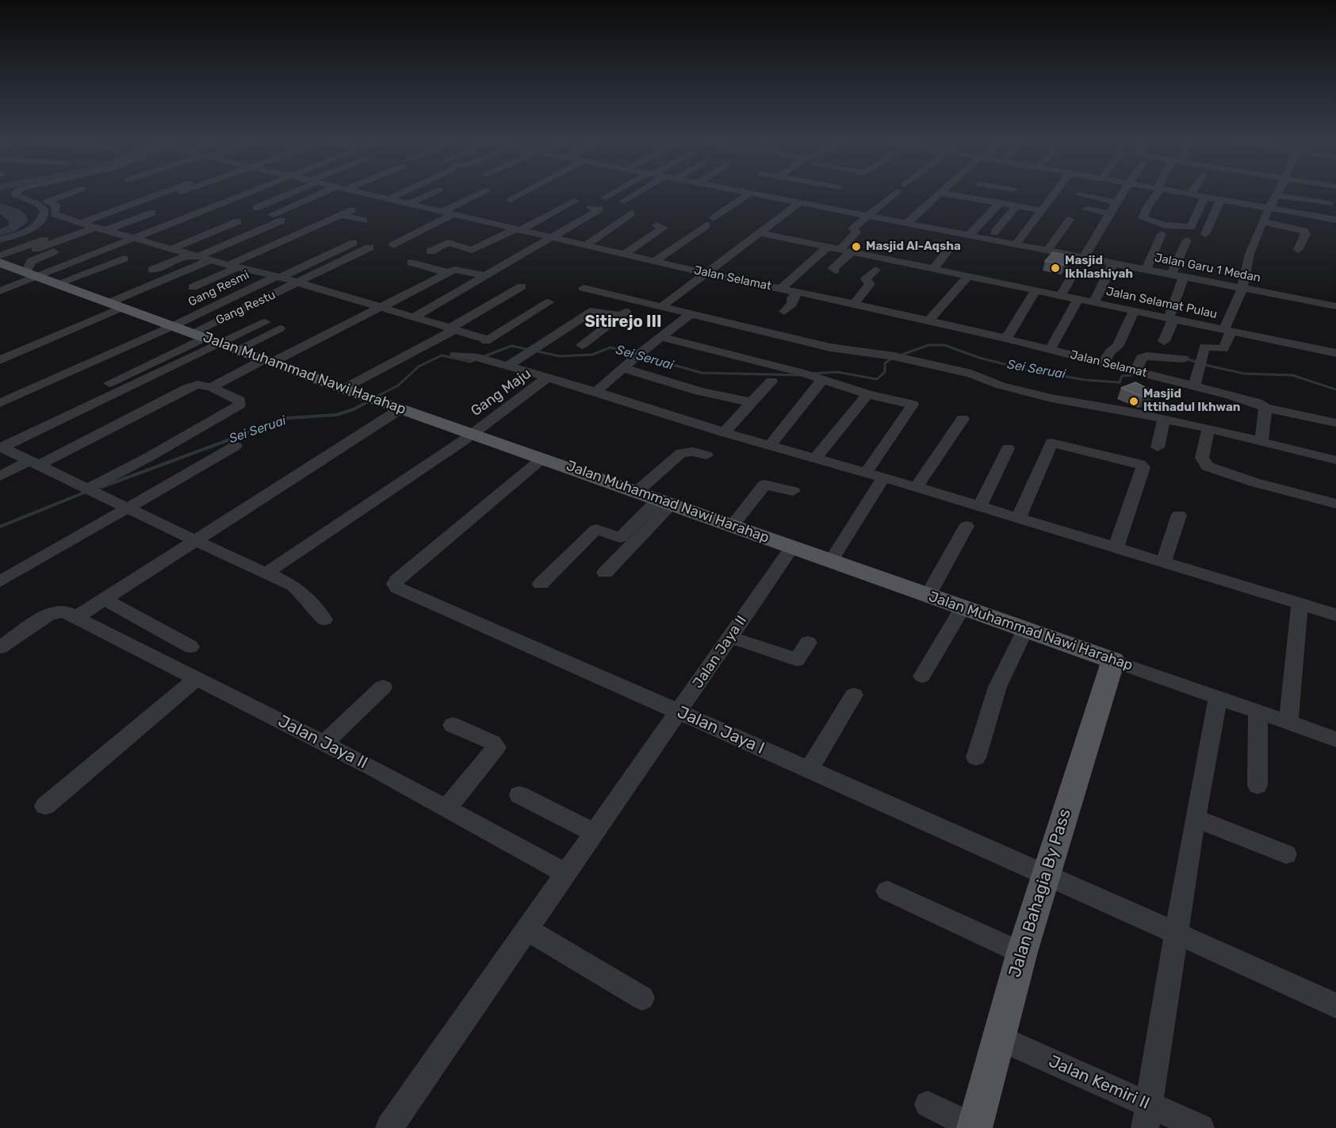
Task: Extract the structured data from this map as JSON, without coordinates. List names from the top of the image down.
{
  "streets": {
    "main road": ["Jalan Muhammad Nawi Harahap", "Jalan Bahagia By Pass"],
    "street": [
      "Jalan Garu 1 Medan",
      "Jalan Selamat",
      "Gang Resmi",
      "Jalan Selamat Pulau",
      "Gang Restu",
      "Gang Maju",
      "Jalan Jaya II",
      "Jalan Jaya I",
      "Jalan Kemiri II"
    ]
  },
  "crossings": [
    ["Gang Resmi", "Jalan Muhammad Nawi Harahap"],
    ["Gang Restu", "Jalan Muhammad Nawi Harahap"],
    ["Jalan Muhammad Nawi Harahap", "Gang Maju"],
    ["Jalan Muhammad Nawi Harahap", "Jalan Jaya II"],
    ["Jalan Muhammad Nawi Harahap", "Jalan Jaya I"],
    ["Jalan Muhammad Nawi Harahap", "Jalan Bahagia By Pass"],
    ["Jalan Jaya II", "Jalan Jaya I"],
    ["Jalan Jaya I", "Jalan Bahagia By Pass"],
    ["Jalan Bahagia By Pass", "Jalan Kemiri II"]
  ],
  "districts": ["Sitirejo III"],
  "water": ["Sei Seruai"],
  "places": ["Masjid Al-Aqsha", "Masjid Ikhlashiyah", "Masjid Ittihadul Ikhwan"]
}
